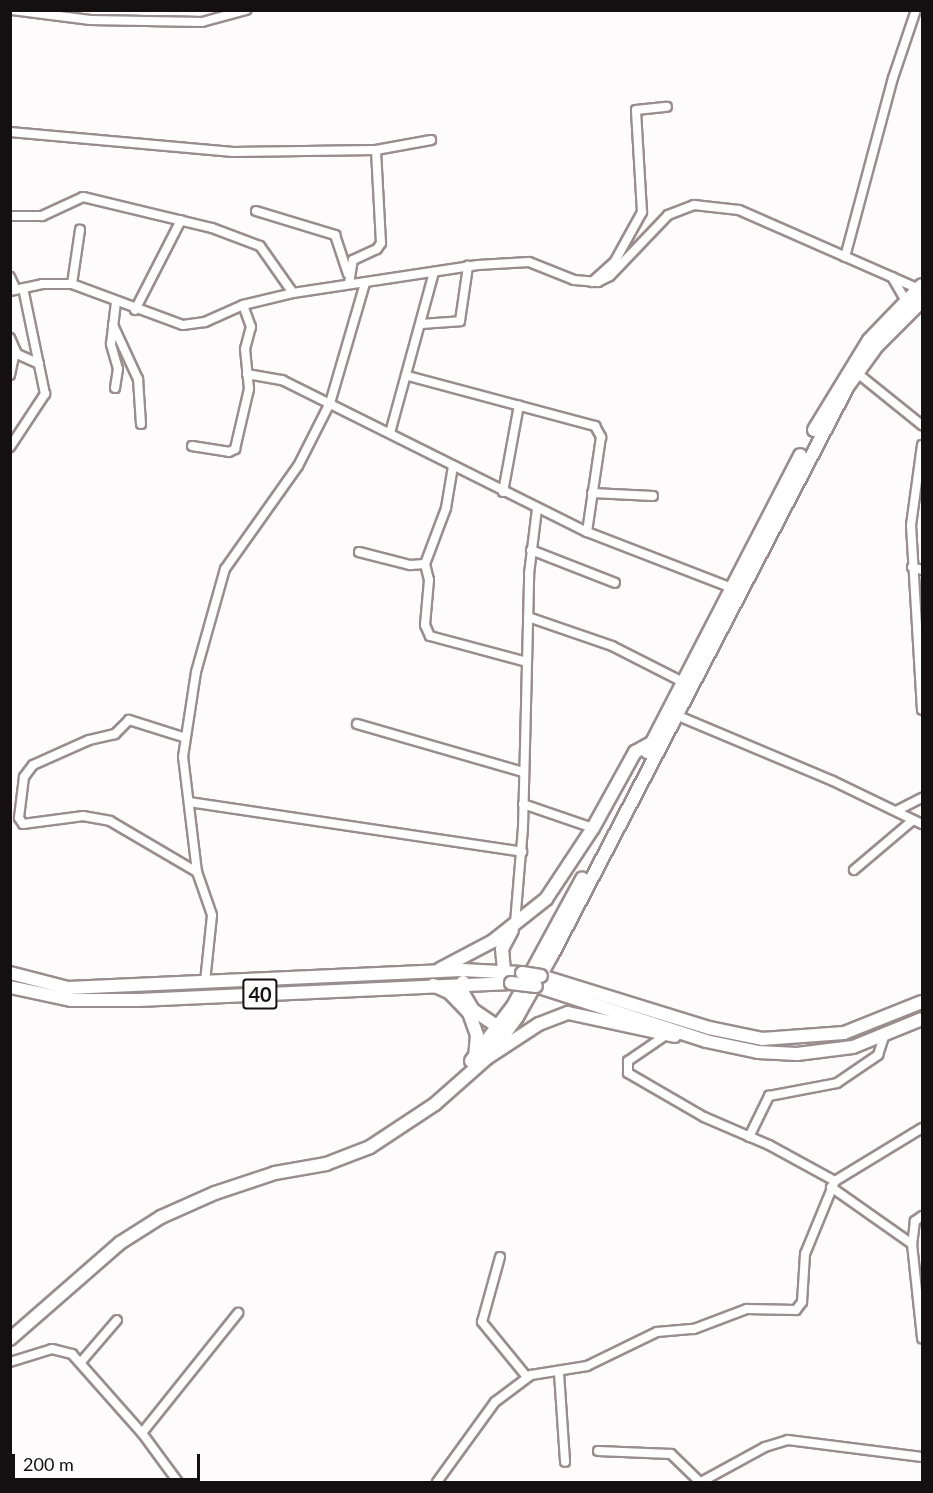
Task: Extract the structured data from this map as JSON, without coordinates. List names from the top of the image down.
{
  "streets": {
    "main road": ["40"]
  },
  "scale_bar": "200 m"
}
